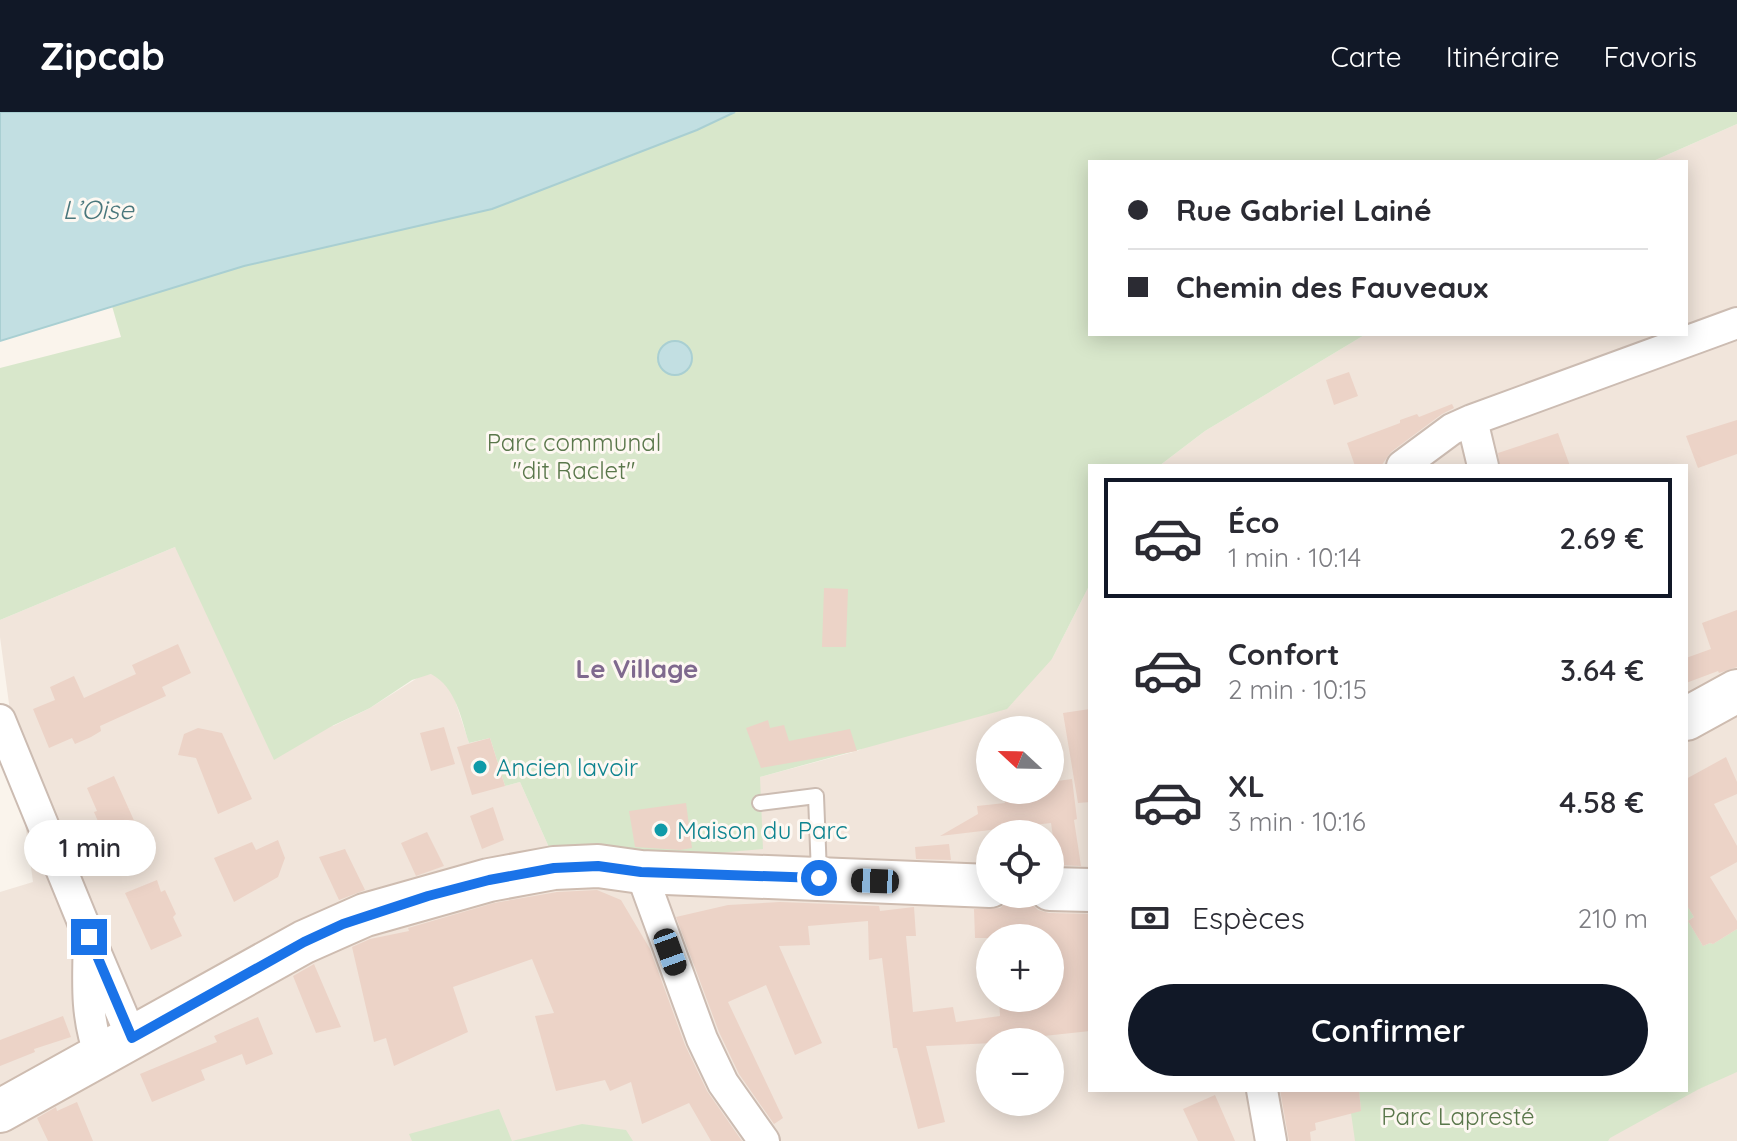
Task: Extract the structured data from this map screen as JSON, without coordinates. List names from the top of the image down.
{
  "districts": ["Le Village"],
  "water": ["L’Oise"],
  "parks": ["Parc communal \"dit Raclet\"", "Parc Lapresté"],
  "places": ["Ancien lavoir", "Maison du Parc"],
  "north": "left",
  "page": {
    "header": "Zipcab",
    "nav": ["Carte", "Itinéraire", "Favoris"],
    "banner": ["Rue Gabriel Lainé", "Chemin des Fauveaux"],
    "list": [
      {
        "name": "Éco",
        "note": "1 min · 10:14",
        "value": "2.69 €"
      },
      {
        "name": "Confort",
        "note": "2 min · 10:15",
        "value": "3.64 €"
      },
      {
        "name": "XL",
        "note": "3 min · 10:16",
        "value": "4.58 €"
      }
    ],
    "map_buttons": ["+", "−"],
    "bubble": "1 min",
    "pay": ["Espèces", "210 m"],
    "buttons": "Confirmer"
  }
}
